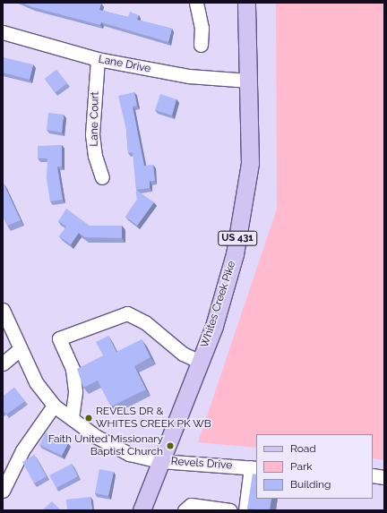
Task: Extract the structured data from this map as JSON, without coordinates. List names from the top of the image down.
{
  "streets": {
    "main road": ["US 431", "Whites Creek Pike"],
    "street": ["Lane Drive", "Lane Court", "Revels Drive"]
  },
  "crossings": [
    ["Lane Drive", "Lane Court"],
    ["Lane Drive", "Whites Creek Pike"],
    ["Whites Creek Pike", "Revels Drive"]
  ],
  "places": ["REVELS DR & WHITES CREEK PK WB", "Faith United Missionary Baptist Church"],
  "legend": ["Road", "Park", "Building"]
}
